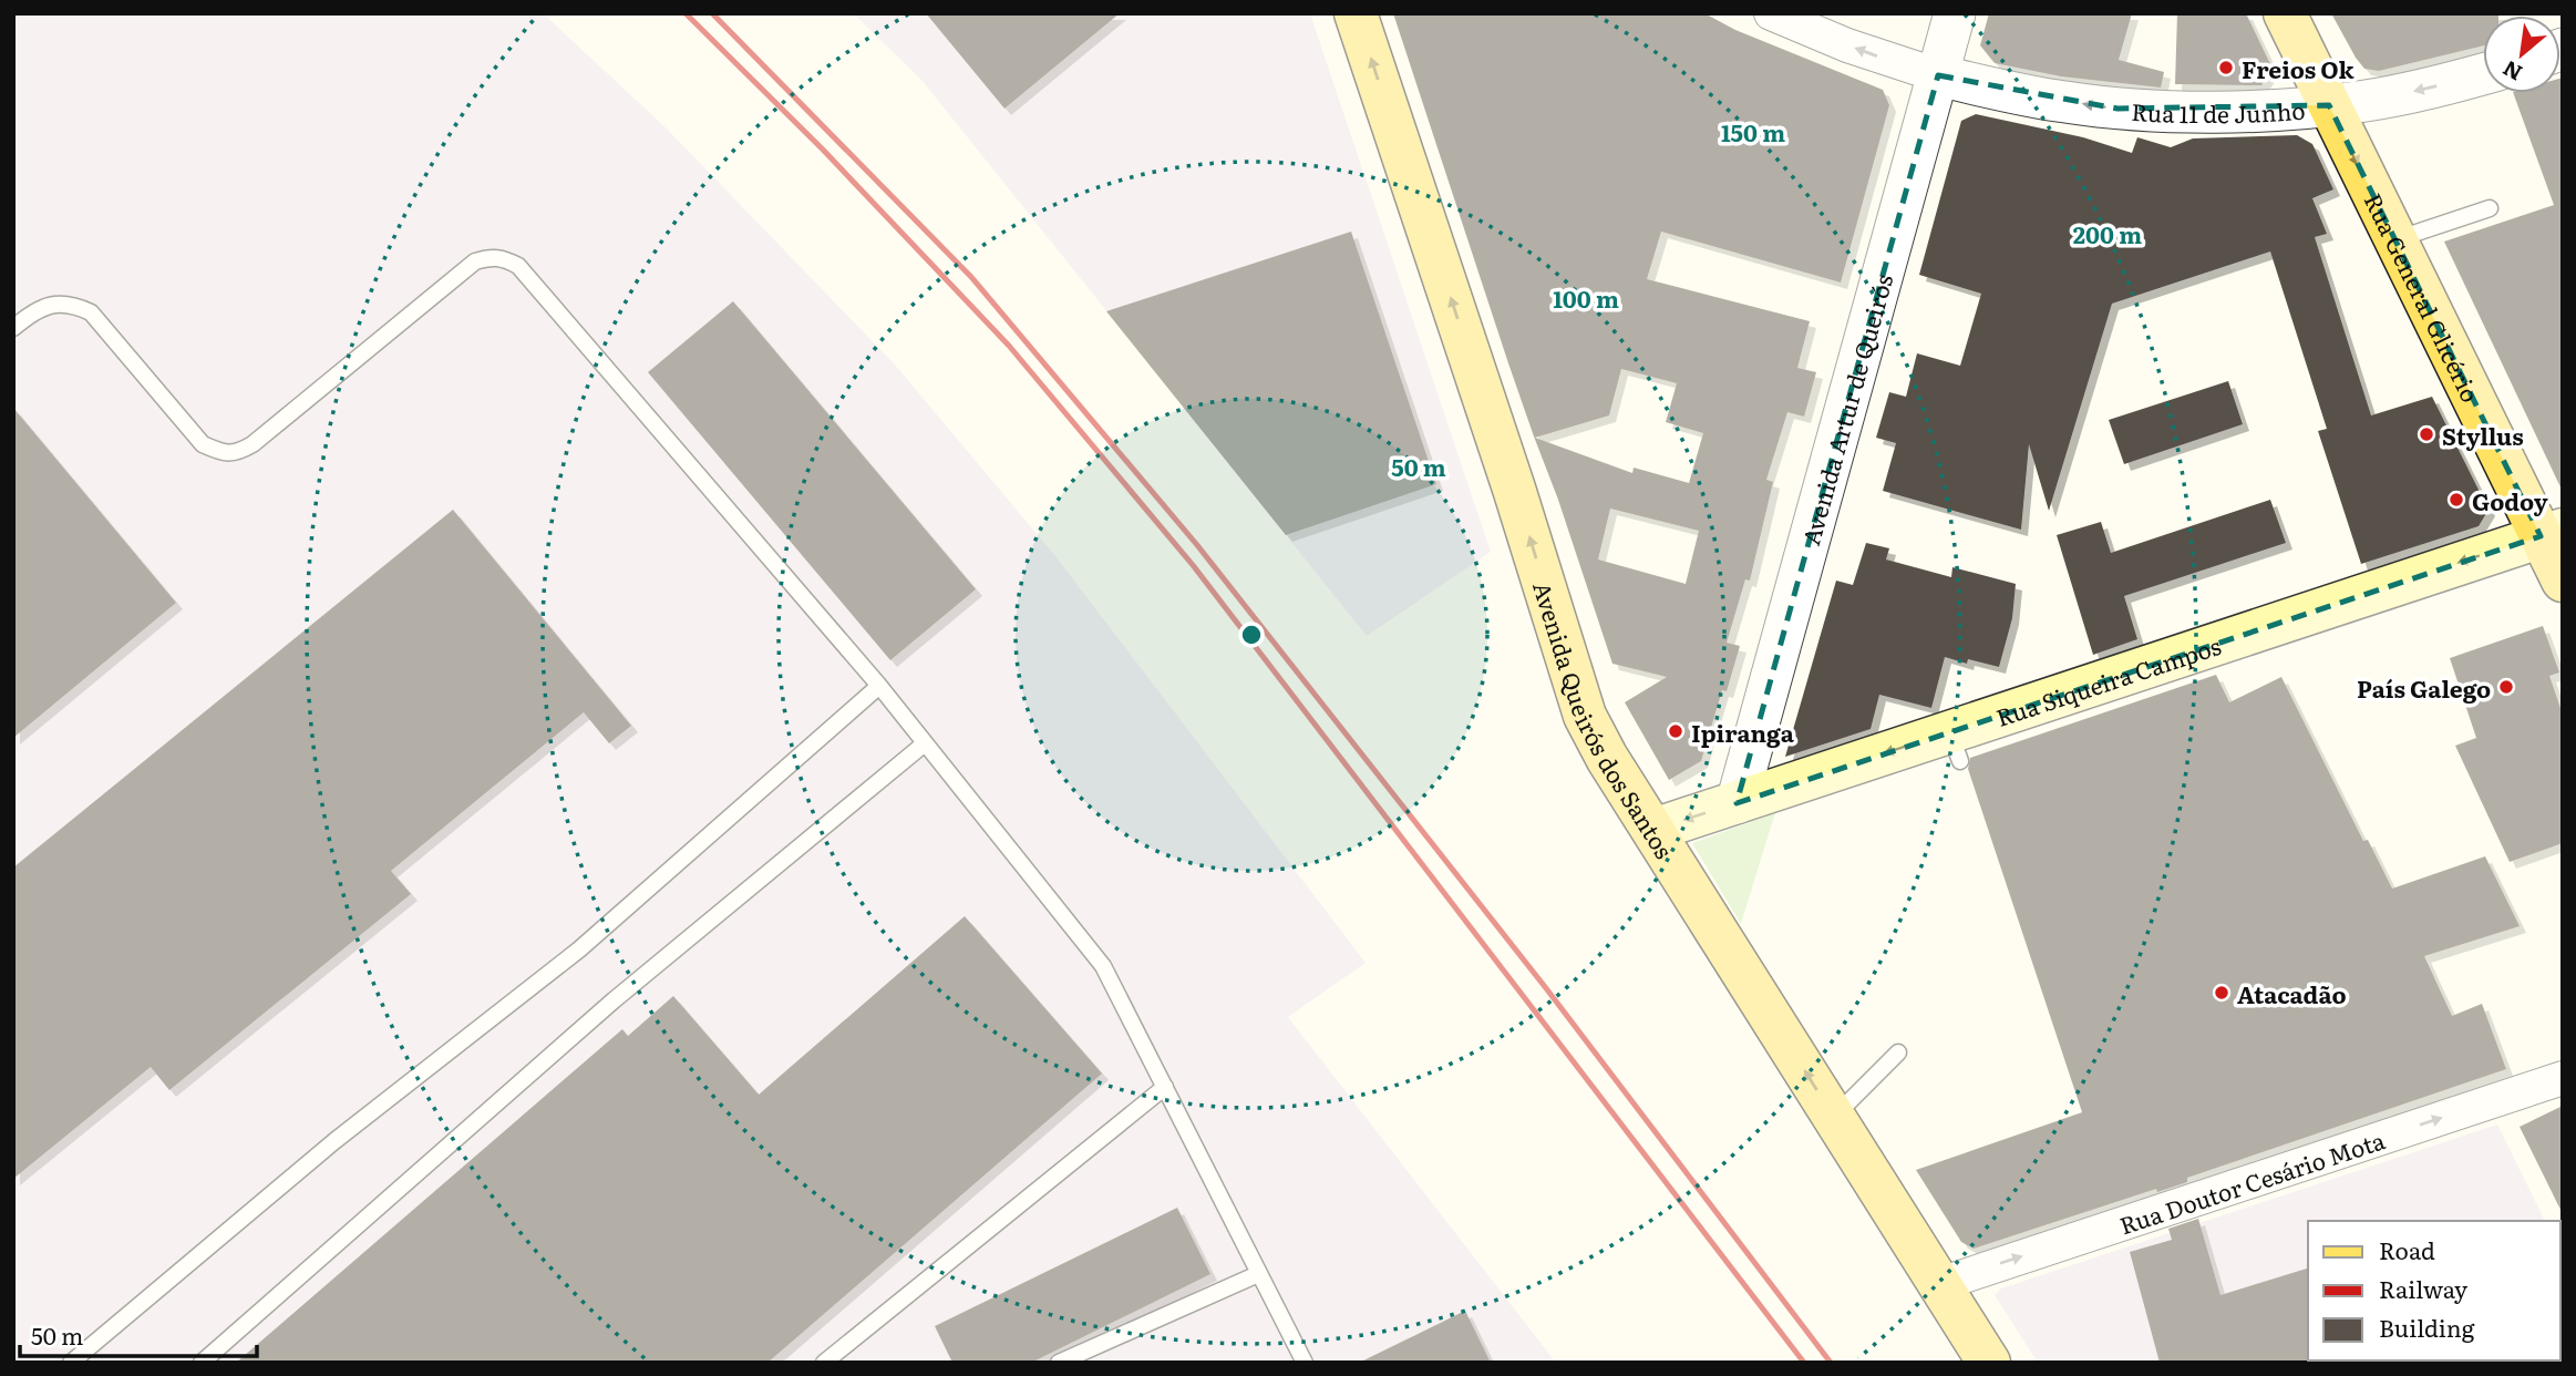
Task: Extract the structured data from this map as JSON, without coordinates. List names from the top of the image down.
{
  "streets": {
    "main road": ["Rua General Glicério", "Rua Siqueira Campos", "Avenida Queirós dos Santos"],
    "street": ["Rua 11 de Junho", "Avenida Artur de Queirós", "Rua Doutor Cesário Mota"]
  },
  "crossings": [
    ["Rua 11 de Junho", "Rua General Glicério"],
    ["Rua 11 de Junho", "Avenida Artur de Queirós"],
    ["Rua General Glicério", "Rua Siqueira Campos"],
    ["Avenida Artur de Queirós", "Rua Siqueira Campos"],
    ["Rua Siqueira Campos", "Avenida Queirós dos Santos"],
    ["Avenida Queirós dos Santos", "Rua Doutor Cesário Mota"]
  ],
  "one_way": [
    "Rua 11 de Junho",
    "Rua Siqueira Campos",
    "Avenida Queirós dos Santos",
    "Rua Doutor Cesário Mota"
  ],
  "places": [
    "Freios Ok",
    "Styllus",
    "Godoy",
    "País Galego",
    "Ipiranga",
    "Atacadão"
  ],
  "legend": ["Road", "Railway", "Building"],
  "scale_bar": "50 m",
  "north": "bottom left",
  "rings": [
    "150 m",
    "200 m",
    "100 m",
    "50 m"
  ]
}
